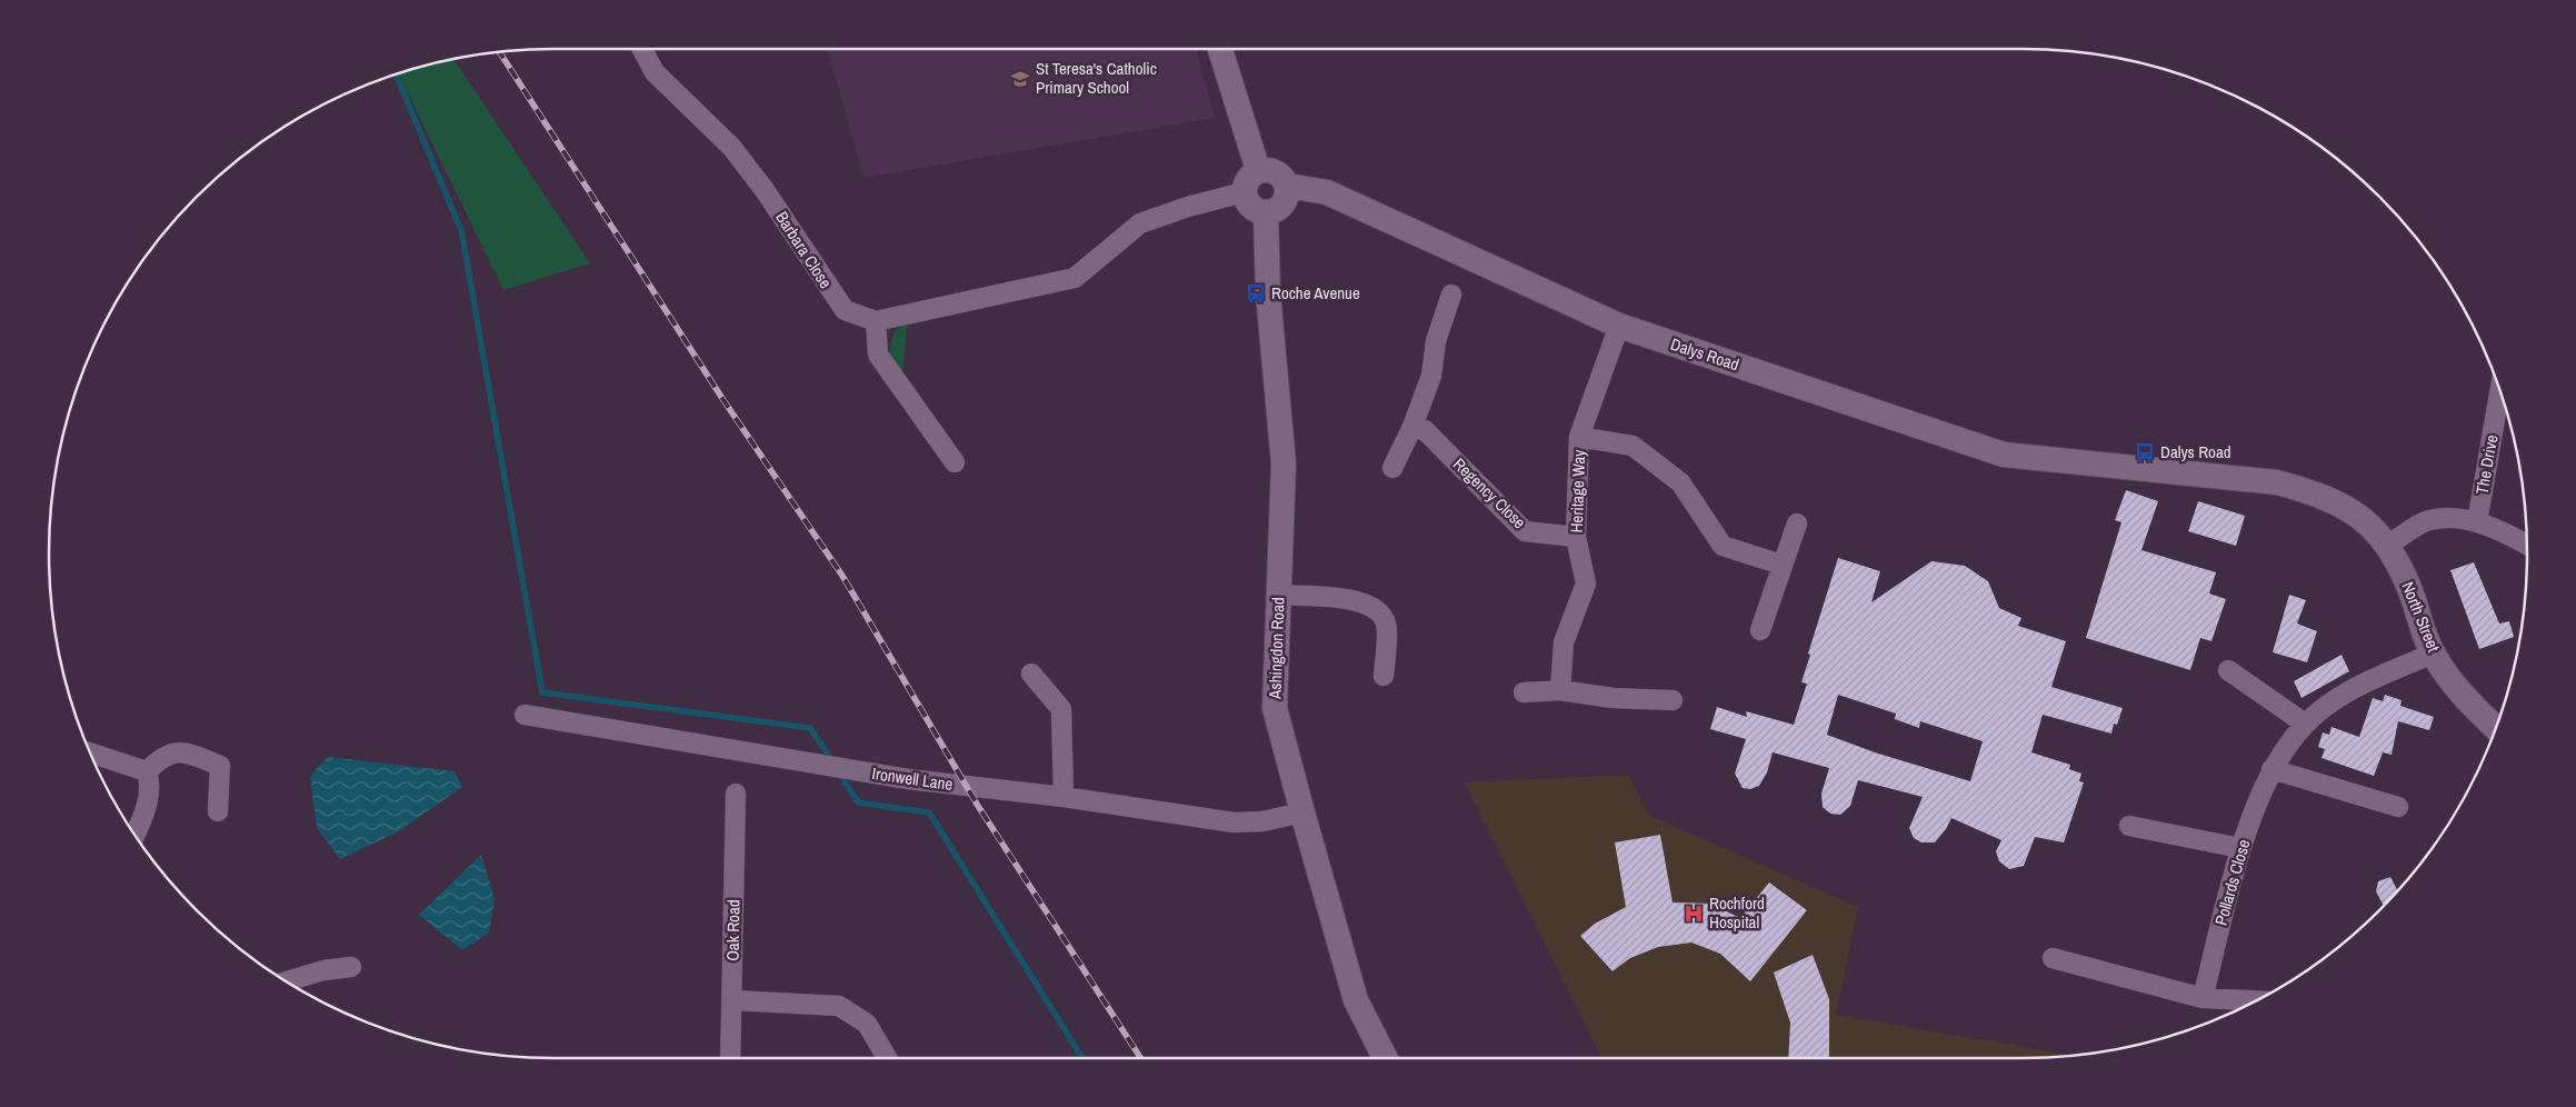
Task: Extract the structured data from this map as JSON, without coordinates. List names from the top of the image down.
{
  "streets": {
    "street": [
      "Barbara Close",
      "Dalys Road",
      "The Drive",
      "Heritage Way",
      "Regency Close",
      "North Street",
      "Ashingdon Road",
      "Ironwell Lane",
      "Pollards Close",
      "Oak Road"
    ]
  },
  "crossings": [
    ["Dalys Road", "Heritage Way"],
    ["Dalys Road", "North Street"],
    ["Dalys Road", "Ashingdon Road"],
    ["Heritage Way", "Regency Close"],
    ["North Street", "Pollards Close"],
    ["Ashingdon Road", "Ironwell Lane"]
  ],
  "places": {
    "school or university": ["St Teresa's Catholic Primary School"],
    "bus stop": ["Roche Avenue", "Dalys Road"],
    "hospital": ["Rochford Hospital"]
  }
}
